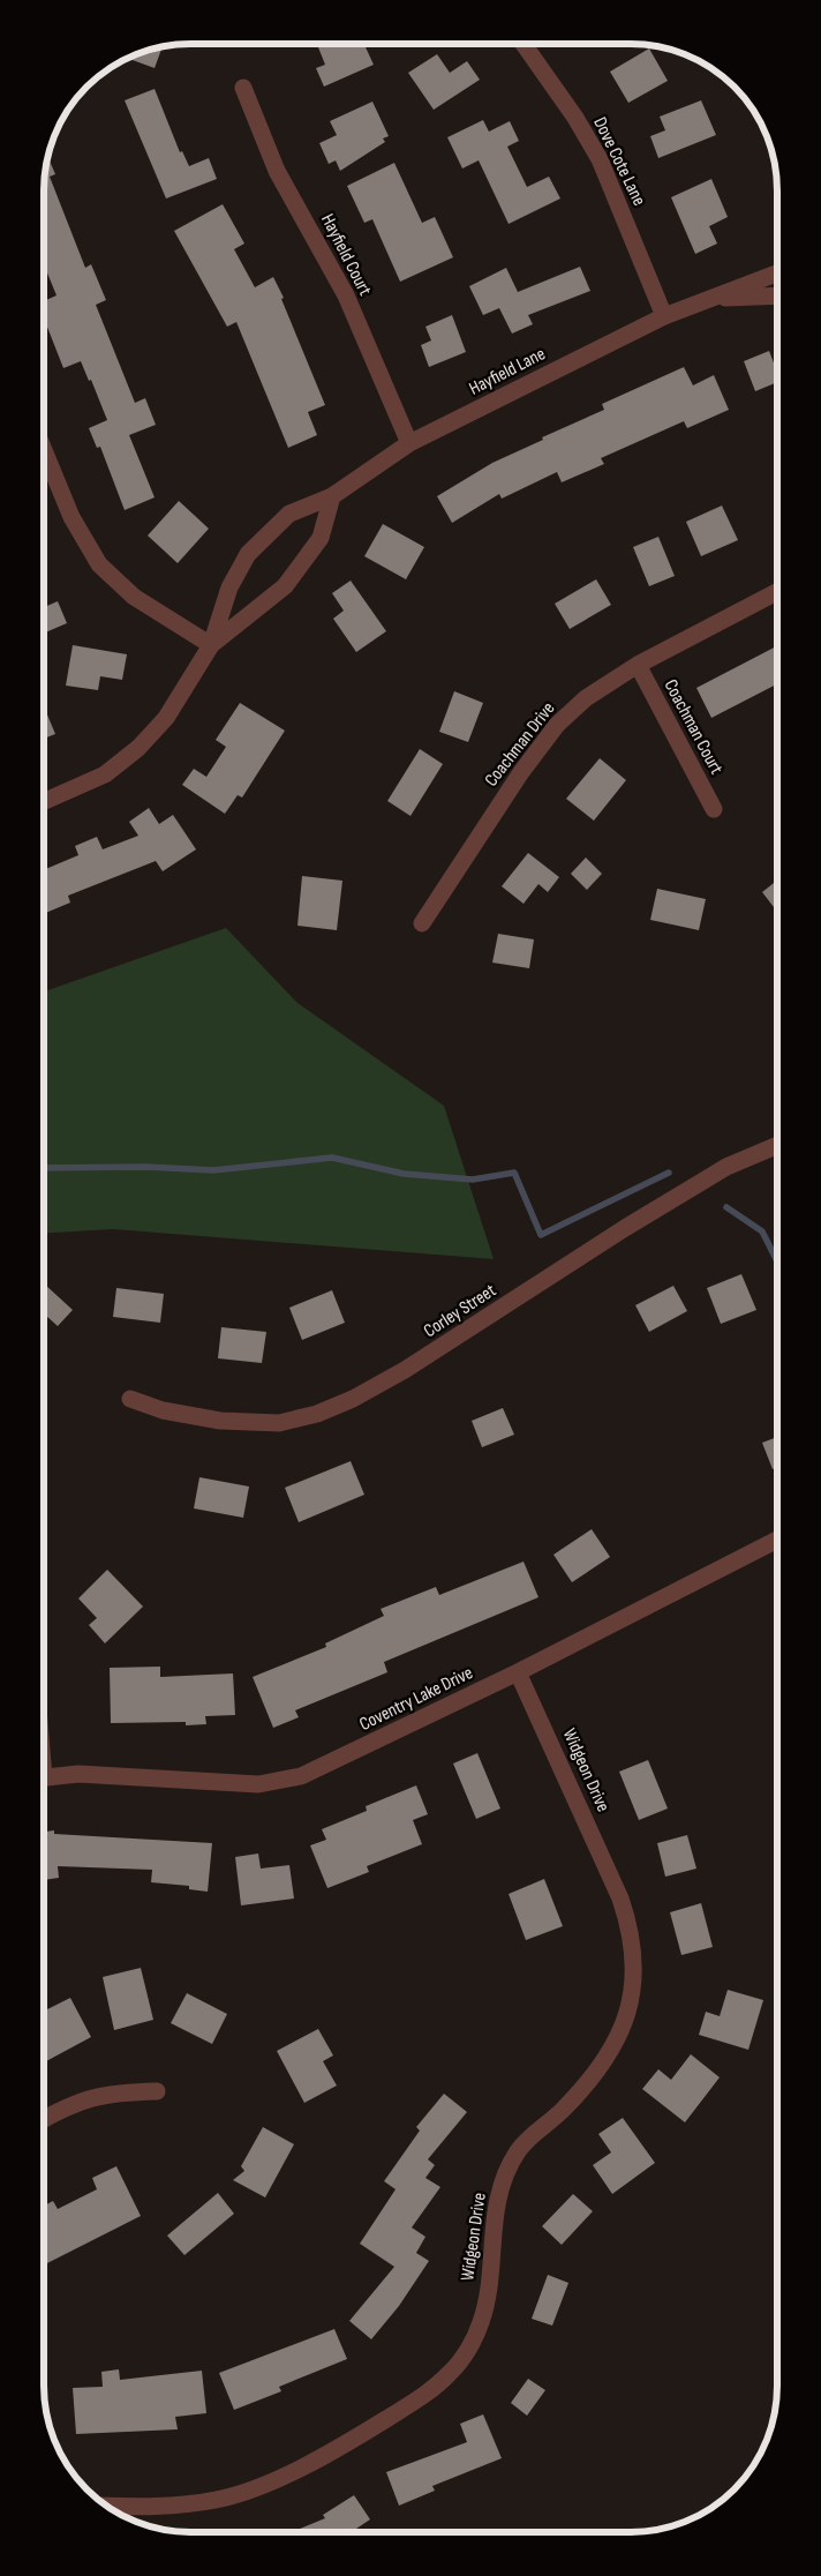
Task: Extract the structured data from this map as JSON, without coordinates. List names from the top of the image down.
{
  "streets": {
    "street": [
      "Dove Cote Lane",
      "Hayfield Court",
      "Hayfield Lane",
      "Coachman Court",
      "Coachman Drive",
      "Corley Street",
      "Coventry Lake Drive",
      "Widgeon Drive"
    ]
  },
  "crossings": [
    ["Dove Cote Lane", "Hayfield Lane"],
    ["Hayfield Court", "Hayfield Lane"],
    ["Coachman Court", "Coachman Drive"],
    ["Coventry Lake Drive", "Widgeon Drive"]
  ]
}
